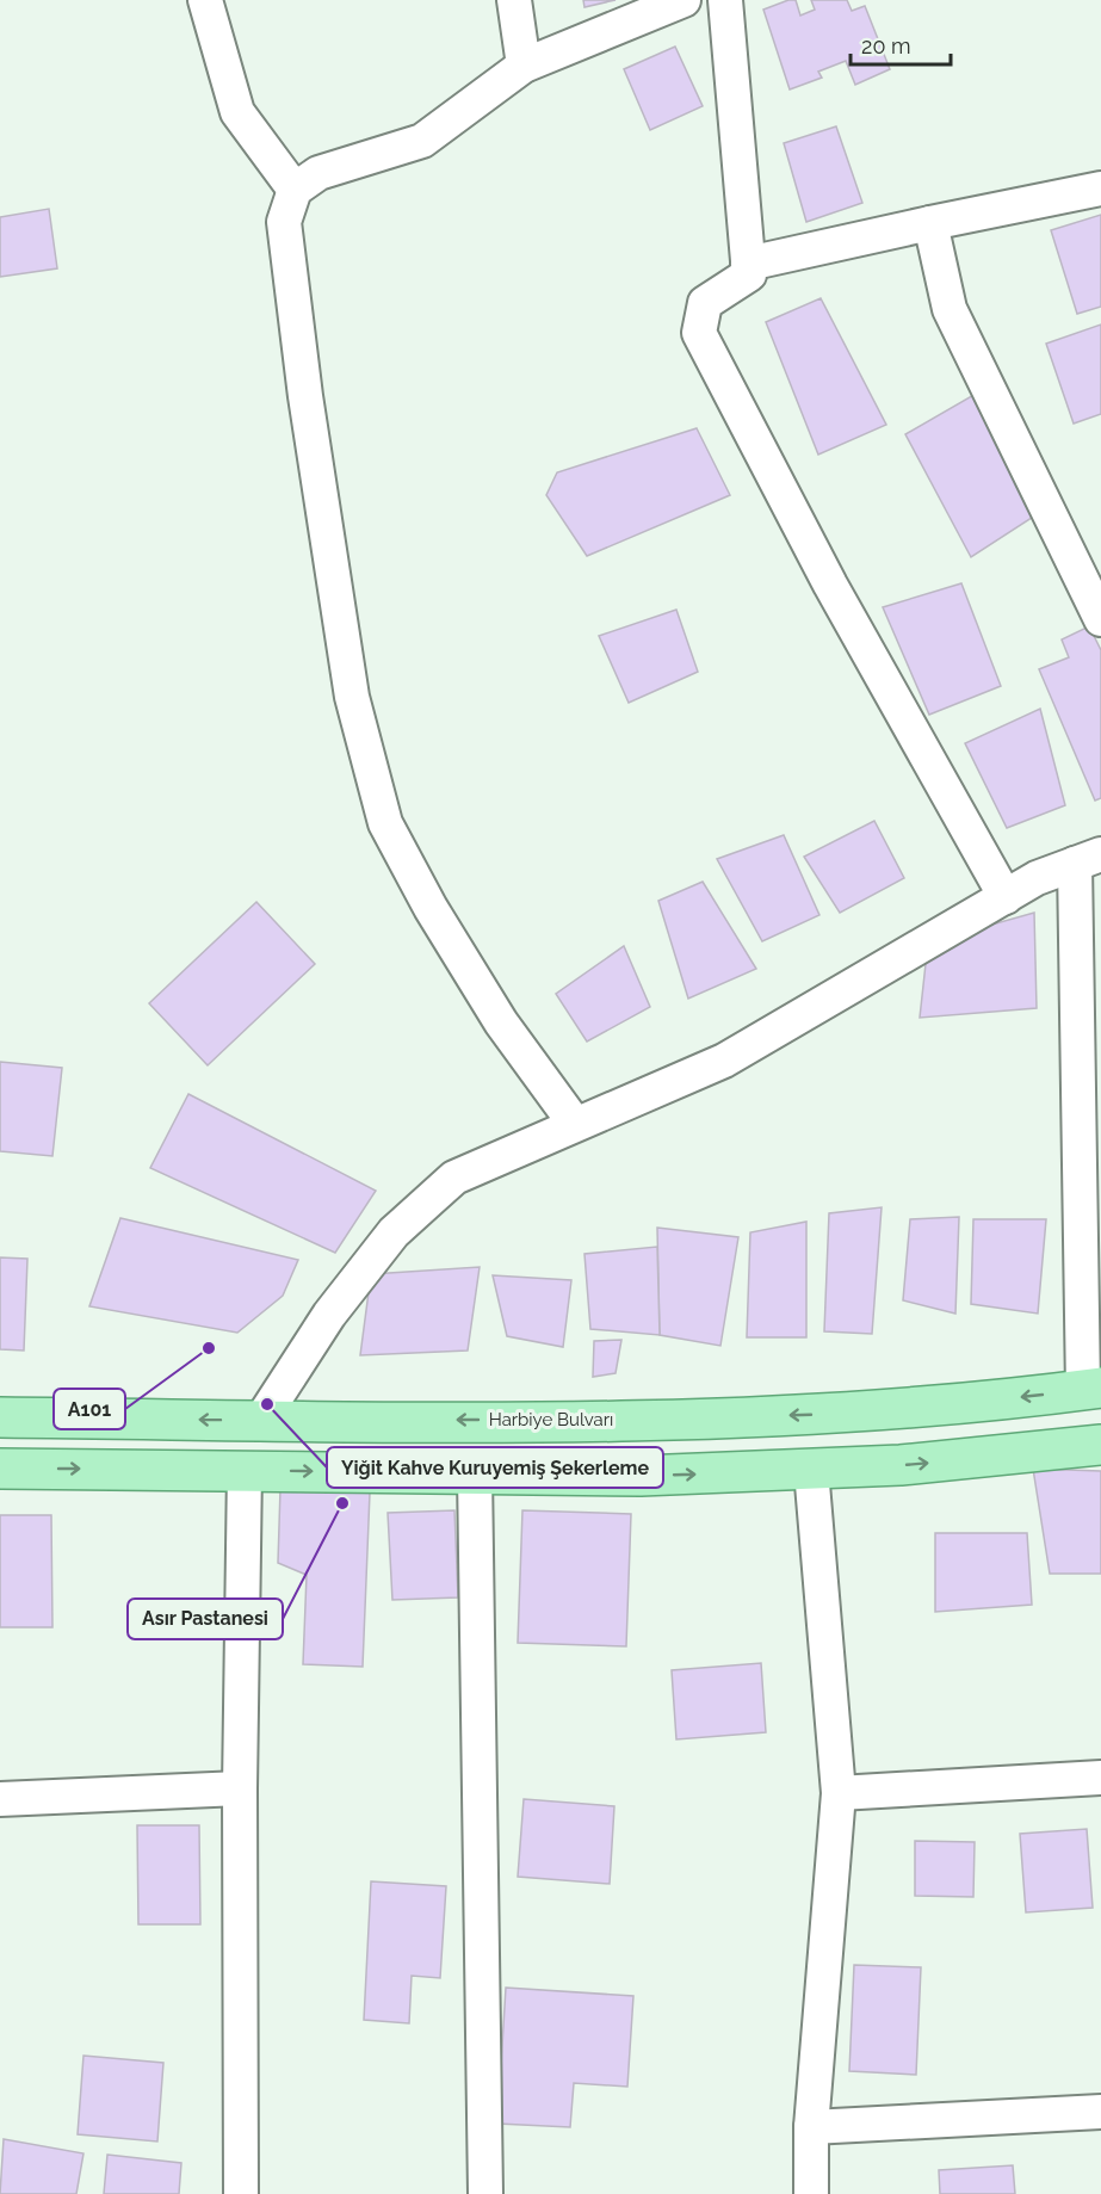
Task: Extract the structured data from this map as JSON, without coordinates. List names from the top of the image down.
{
  "streets": {
    "main road": ["Harbiye Bulvarı"]
  },
  "places": ["A101", "Yiğit Kahve Kuruyemiş Şekerleme", "Asır Pastanesi"],
  "scale_bar": "20 m"
}
